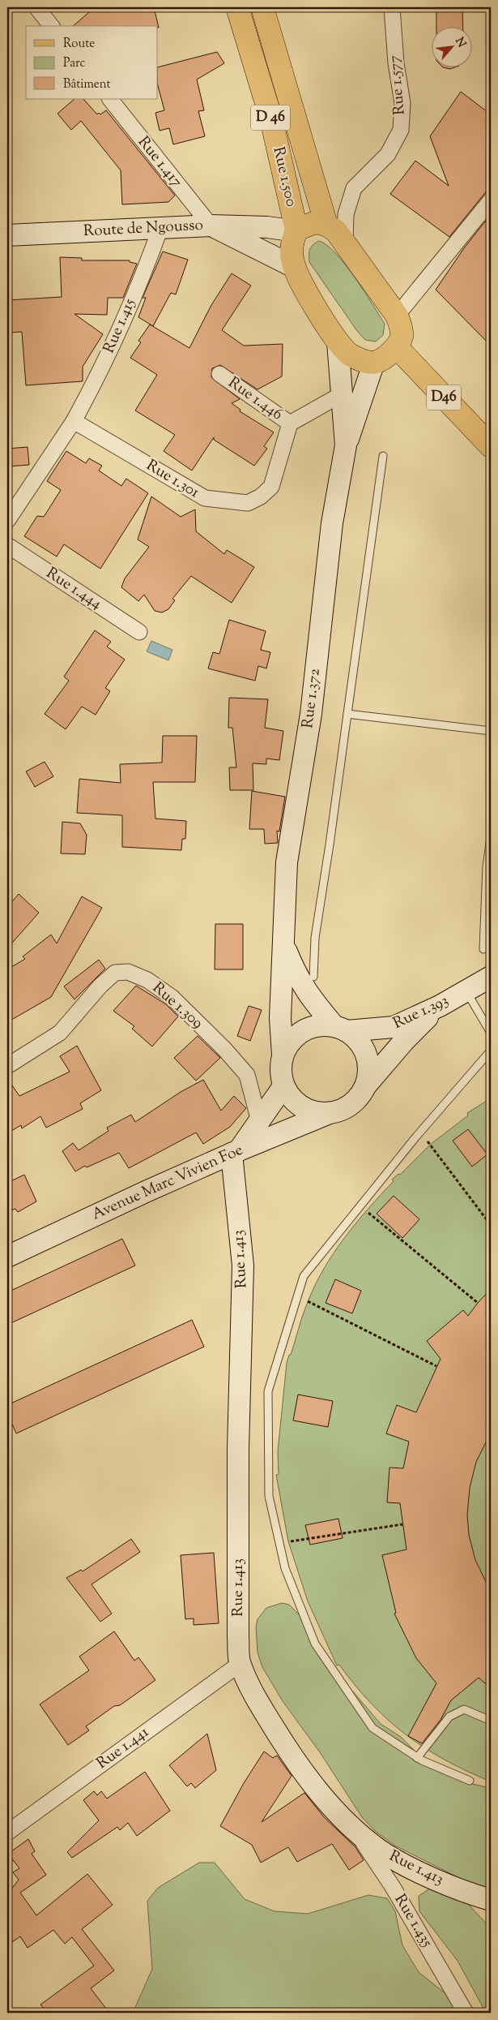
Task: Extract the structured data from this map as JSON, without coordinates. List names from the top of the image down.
{
  "streets": {
    "main road": [
      "D 46",
      "Rue 1.500",
      "Route de Ngousso",
      "D46",
      "Rue 1.372",
      "Rue 1.393",
      "Avenue Marc Vivien Foe",
      "Rue 1.413"
    ],
    "street": [
      "Rue 1.577",
      "Rue 1.417",
      "Rue 1.415",
      "Rue 1.446",
      "Rue 1.301",
      "Rue 1.444",
      "Rue 1.309",
      "Rue 1.441",
      "Rue 1.435"
    ]
  },
  "crossings": [
    ["Rue 1.417", "Route de Ngousso"],
    ["Route de Ngousso", "Rue 1.415"],
    ["Rue 1.415", "Rue 1.301"],
    ["Rue 1.446", "Rue 1.301"],
    ["Rue 1.372", "Rue 1.393"],
    ["Rue 1.372", "Avenue Marc Vivien Foe"],
    ["Rue 1.393", "Avenue Marc Vivien Foe"],
    ["Avenue Marc Vivien Foe", "Rue 1.413"],
    ["Rue 1.413", "Rue 1.441"],
    ["Rue 1.413", "Rue 1.435"]
  ],
  "legend": ["Route", "Parc", "Bâtiment"],
  "north": "top right"
}
